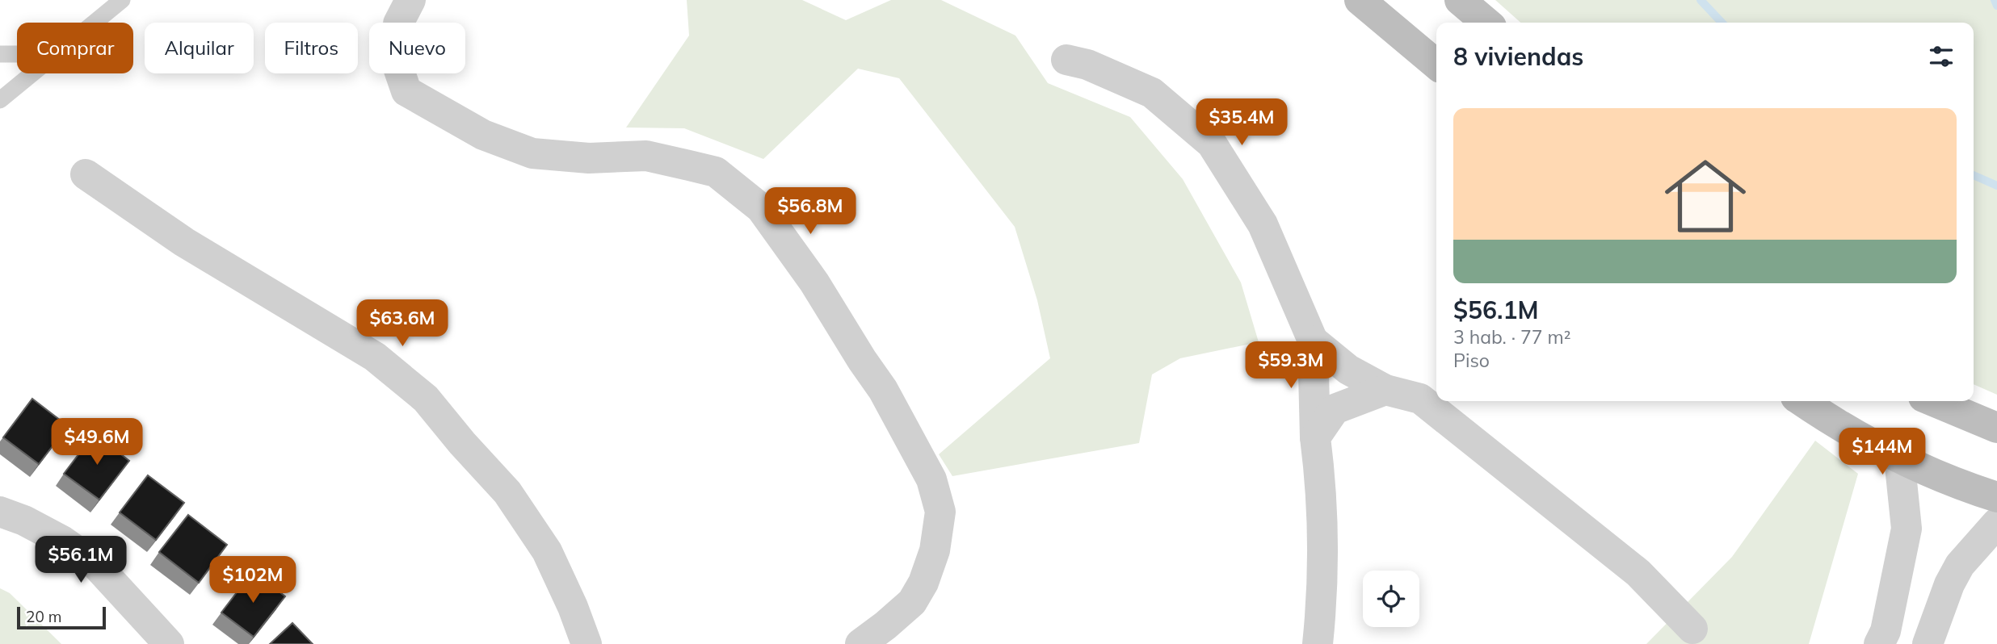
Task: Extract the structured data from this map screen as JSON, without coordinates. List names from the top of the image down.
{
  "scale_bar": "20 m",
  "page": {
    "chip": [
      "Comprar",
      "Alquilar",
      "Filtros",
      "Nuevo"
    ],
    "heading": "8 viviendas",
    "list": [
      {
        "name": "$56.1M",
        "note": "3 hab. · 77 m² · Piso"
      }
    ],
    "price": [
      "$35.4M",
      "$56.8M",
      "$63.6M",
      "$59.3M",
      "$49.6M",
      "$144M",
      "$56.1M",
      "$102M"
    ],
    "scale": "20 m"
  }
}
